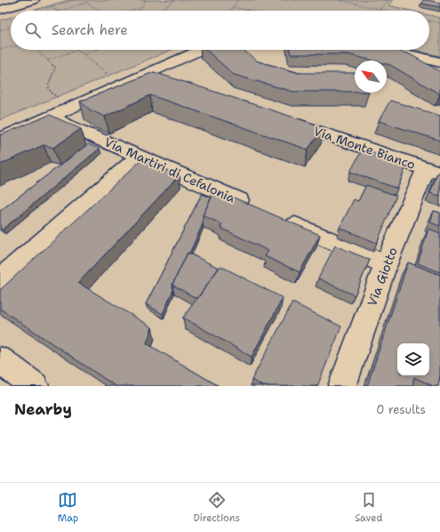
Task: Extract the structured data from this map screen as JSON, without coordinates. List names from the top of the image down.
{
  "streets": {
    "street": ["Via Monte Bianco", "Via Martiri di Cefalonia", "Via Giotto"]
  },
  "crossings": [
    ["Via Monte Bianco", "Via Giotto"]
  ],
  "north": "top left",
  "page": {
    "search": "Search here",
    "heading": ["Nearby", "0 results"],
    "nav": ["Map", "Directions", "Saved"]
  }
}
